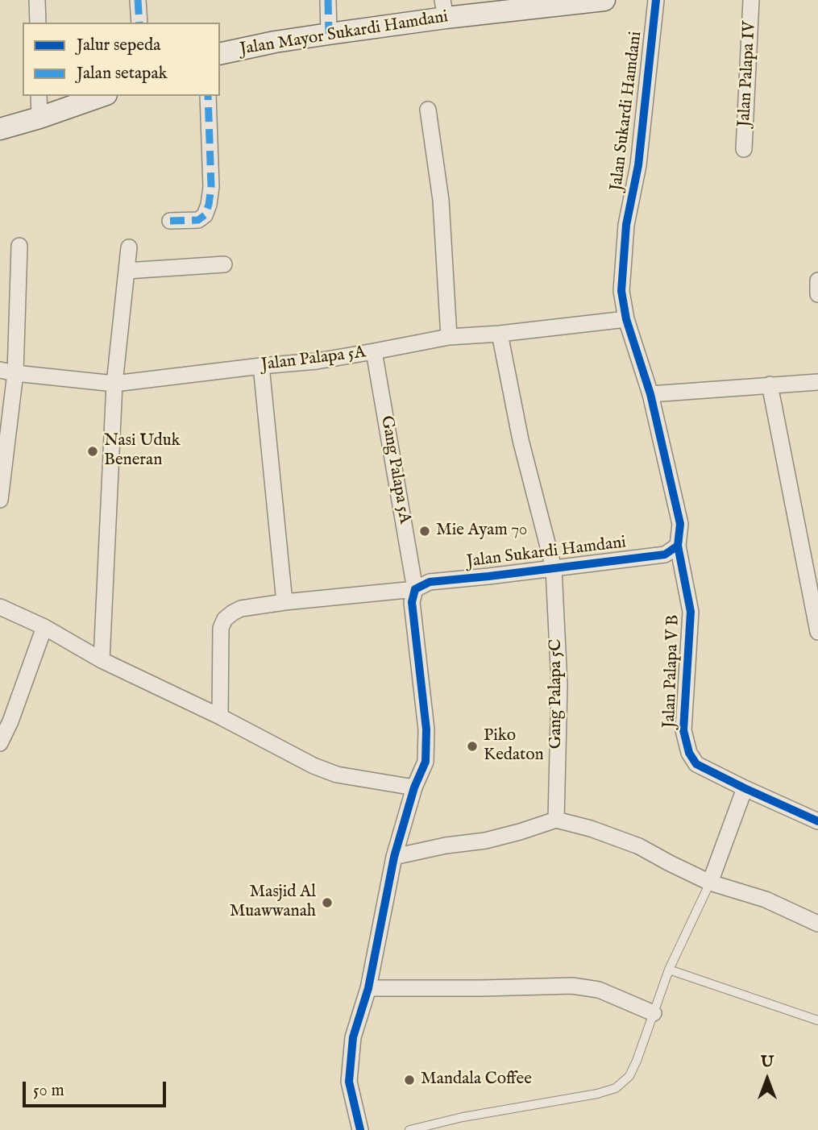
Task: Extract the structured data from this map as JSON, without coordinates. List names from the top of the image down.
{
  "streets": {
    "street": [
      "Jalan Mayor Sukardi Hamdani",
      "Jalan Palapa IV",
      "Jalan Sukardi Hamdani",
      "Jalan Palapa 5A",
      "Gang Palapa 5A",
      "Jalan Palapa V B",
      "Gang Palapa 5C"
    ]
  },
  "crossings": [
    ["Jalan Sukardi Hamdani", "Jalan Palapa 5A"],
    ["Jalan Sukardi Hamdani", "Gang Palapa 5A"],
    ["Jalan Sukardi Hamdani", "Jalan Palapa V B"],
    ["Jalan Sukardi Hamdani", "Gang Palapa 5C"],
    ["Jalan Palapa 5A", "Gang Palapa 5A"],
    ["Jalan Palapa 5A", "Gang Palapa 5C"]
  ],
  "places": [
    "Nasi Uduk Beneran",
    "Mie Ayam 70",
    "Piko Kedaton",
    "Masjid Al Muawwanah",
    "Mandala Coffee"
  ],
  "legend": ["Jalur sepeda", "Jalan setapak"],
  "scale_bar": "50 m",
  "north": "top"
}
